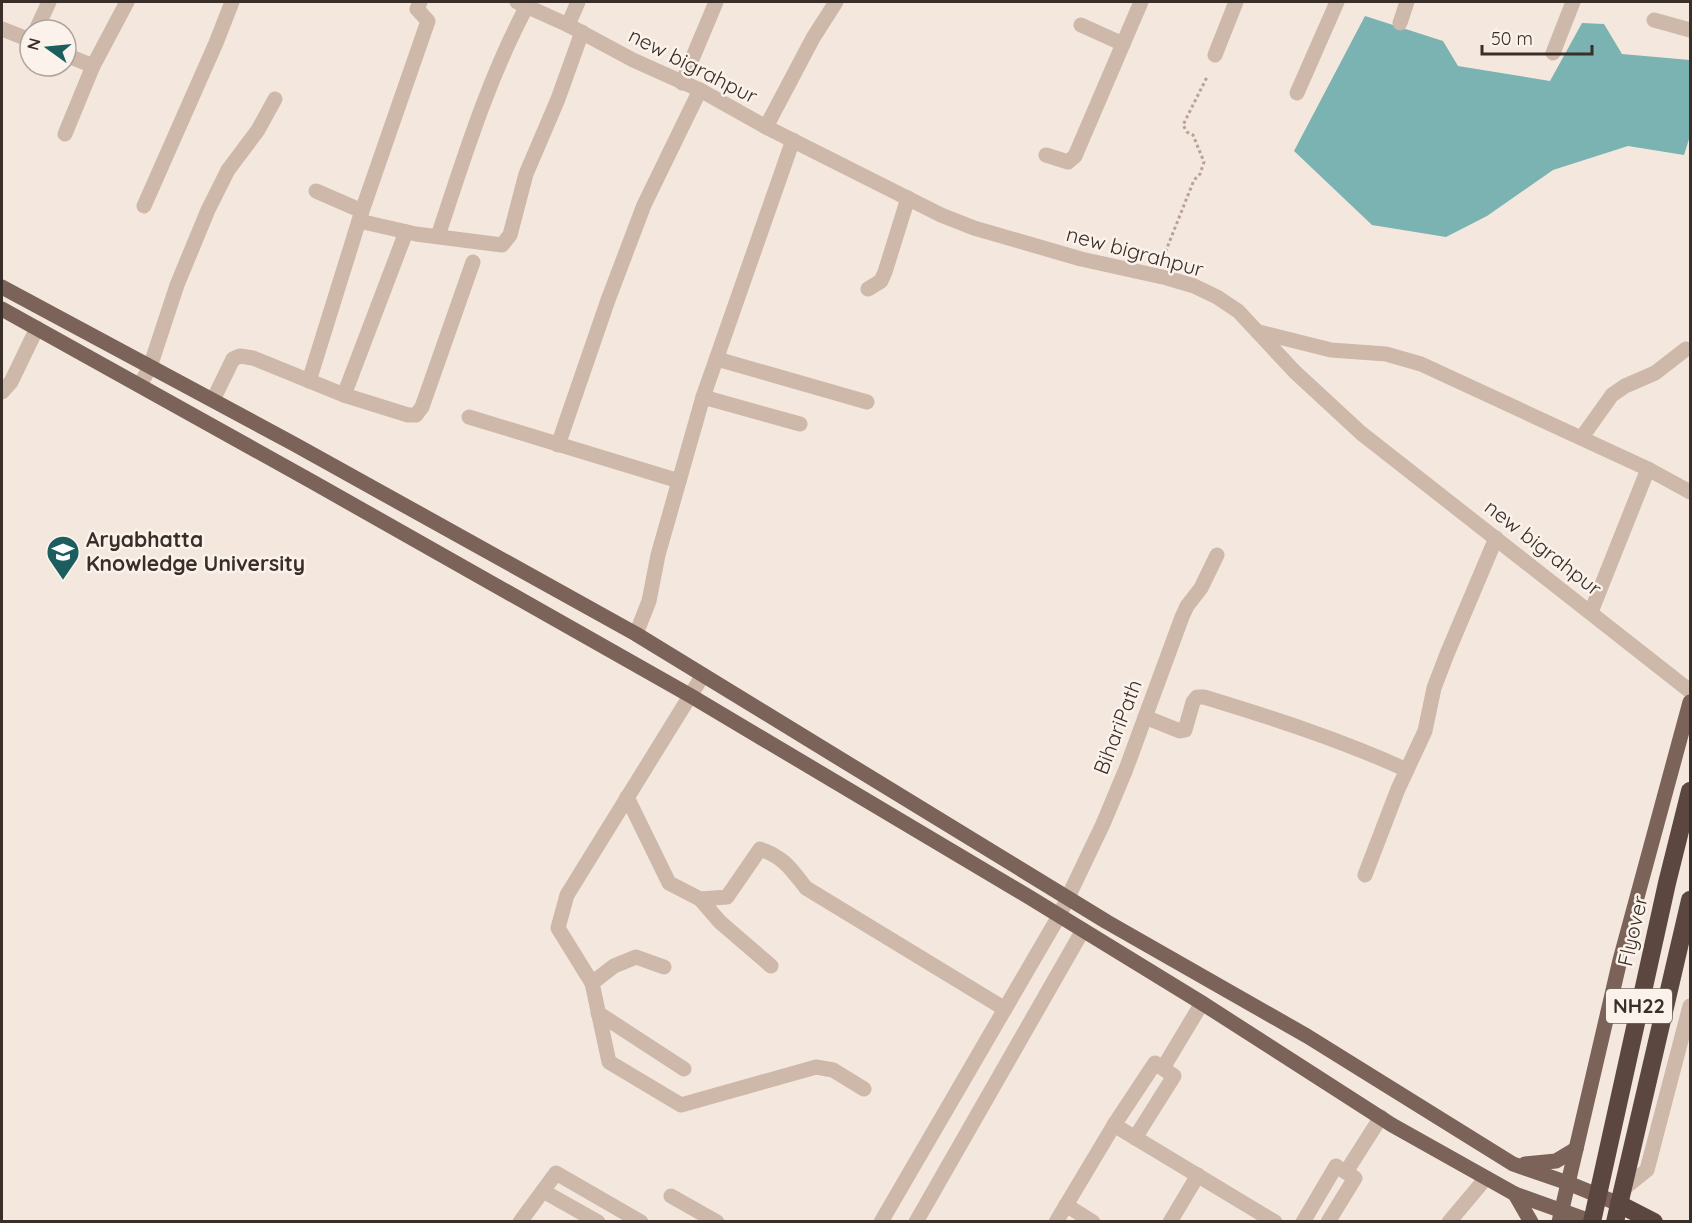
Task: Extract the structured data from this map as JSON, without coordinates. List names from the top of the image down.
{
  "streets": {
    "highway": ["Flyover", "NH22"],
    "street": ["new bigrahpur", "BihariPath"]
  },
  "places": {
    "school or university": ["Aryabhatta Knowledge University"]
  },
  "scale_bar": "50 m",
  "north": "left"
}
